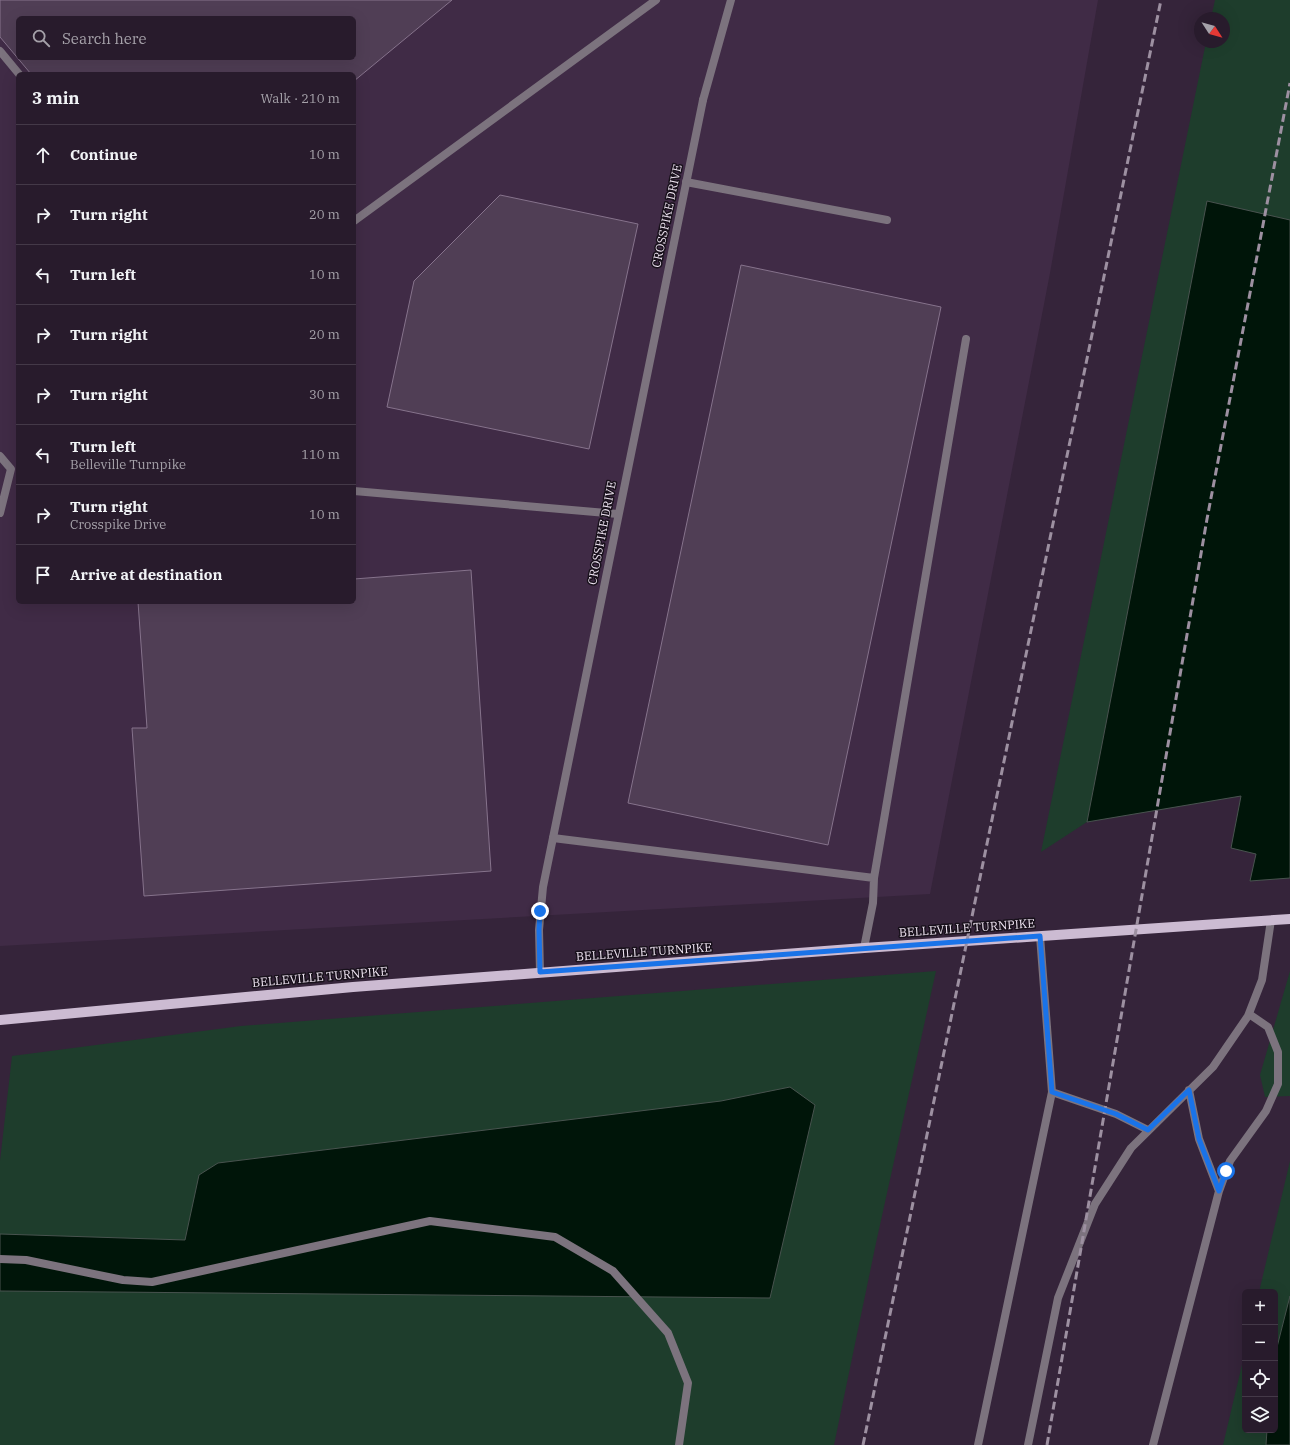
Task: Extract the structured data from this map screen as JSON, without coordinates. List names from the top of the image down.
{
  "streets": {
    "main road": ["BELLEVILLE TURNPIKE"],
    "street": ["CROSSPIKE DRIVE"]
  },
  "crossings": [
    ["CROSSPIKE DRIVE", "BELLEVILLE TURNPIKE"]
  ],
  "north": "bottom right",
  "page": {
    "search": "Search here",
    "heading": ["3 min", "Walk · 210 m"],
    "list": [
      ["Continue", "10 m"],
      ["Turn right", "20 m"],
      ["Turn left", "10 m"],
      ["Turn right", "20 m"],
      ["Turn right", "30 m"],
      ["Turn left", "Belleville Turnpike", "110 m"],
      ["Turn right", "Crosspike Drive", "10 m"],
      "Arrive at destination"
    ],
    "map_buttons": ["+", "−"]
  }
}
